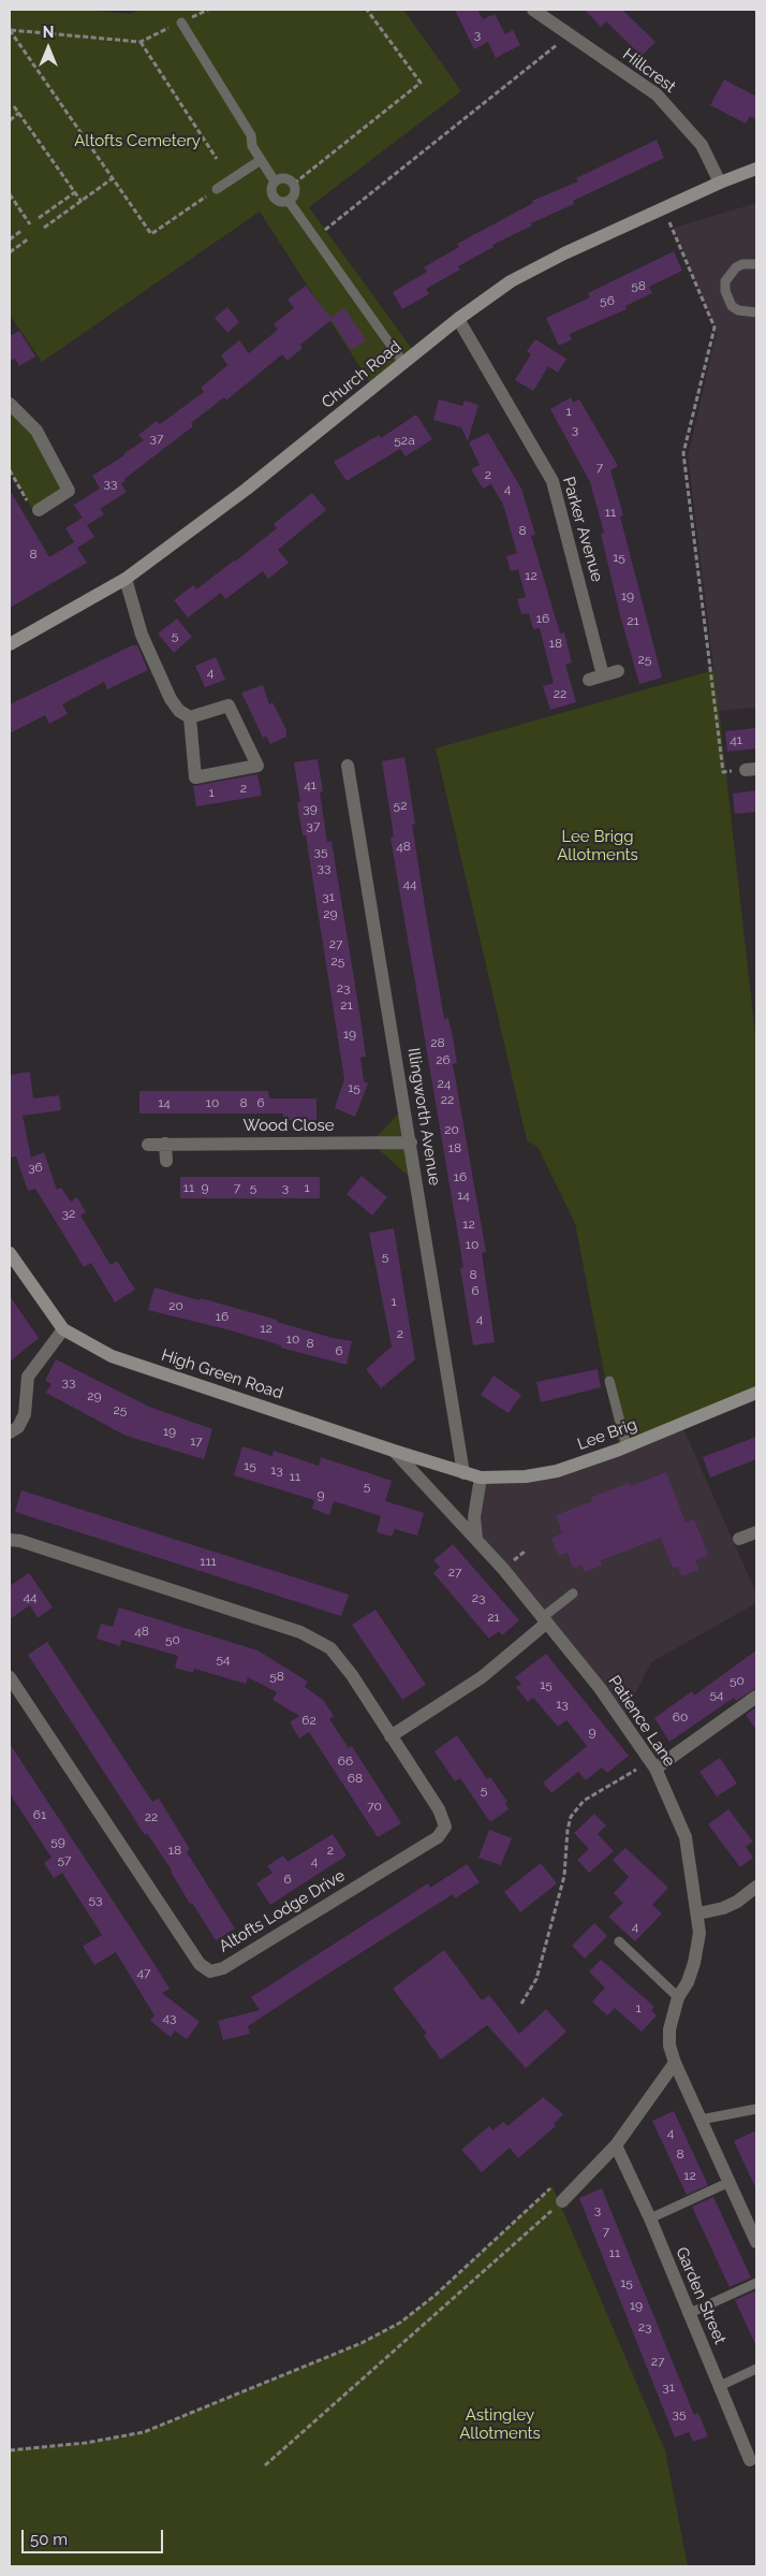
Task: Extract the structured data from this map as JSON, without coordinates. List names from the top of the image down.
{
  "streets": {
    "street": [
      "Hillcrest",
      "Church Road",
      "Parker Avenue",
      "Illingworth Avenue",
      "Wood Close",
      "High Green Road",
      "Lee Brig",
      "Patience Lane",
      "Altofts Lodge Drive",
      "Garden Street"
    ]
  },
  "crossings": [
    ["Hillcrest", "Church Road"],
    ["Church Road", "Parker Avenue"],
    ["Illingworth Avenue", "Wood Close"],
    ["Illingworth Avenue", "High Green Road"],
    ["Illingworth Avenue", "Lee Brig"],
    ["High Green Road", "Lee Brig"],
    ["High Green Road", "Patience Lane"]
  ],
  "parks": ["Altofts Cemetery", "Lee Brigg Allotments", "Astingley Allotments"],
  "house_numbers": [
    "3",
    "58",
    "56",
    "1",
    "3",
    "37",
    "52a",
    "7",
    "2",
    "33",
    "4",
    "11",
    "8",
    "8",
    "15",
    "12",
    "19",
    "16",
    "21",
    "5",
    "18",
    "25",
    "4",
    "22",
    "41",
    "41",
    "2",
    "1",
    "52",
    "39",
    "37",
    "48",
    "35",
    "33",
    "44",
    "31",
    "29",
    "27",
    "25",
    "23",
    "21",
    "19",
    "28",
    "26",
    "24",
    "15",
    "22",
    "14",
    "10",
    "8",
    "6",
    "20",
    "18",
    "36",
    "16",
    "11",
    "9",
    "7",
    "5",
    "3",
    "1",
    "14",
    "32",
    "12",
    "10",
    "5",
    "8",
    "6",
    "1",
    "20",
    "16",
    "4",
    "12",
    "2",
    "10",
    "8",
    "6",
    "33",
    "29",
    "25",
    "19",
    "17",
    "15",
    "13",
    "11",
    "5",
    "9",
    "111",
    "27",
    "44",
    "23",
    "21",
    "48",
    "50",
    "54",
    "58",
    "50",
    "15",
    "54",
    "13",
    "60",
    "62",
    "9",
    "66",
    "68",
    "5",
    "70",
    "61",
    "22",
    "59",
    "18",
    "2",
    "57",
    "4",
    "6",
    "53",
    "4",
    "47",
    "1",
    "43",
    "4",
    "8",
    "12",
    "3",
    "7",
    "11",
    "15",
    "19",
    "23",
    "27",
    "31",
    "35"
  ],
  "scale_bar": "50 m",
  "north": "top"
}
